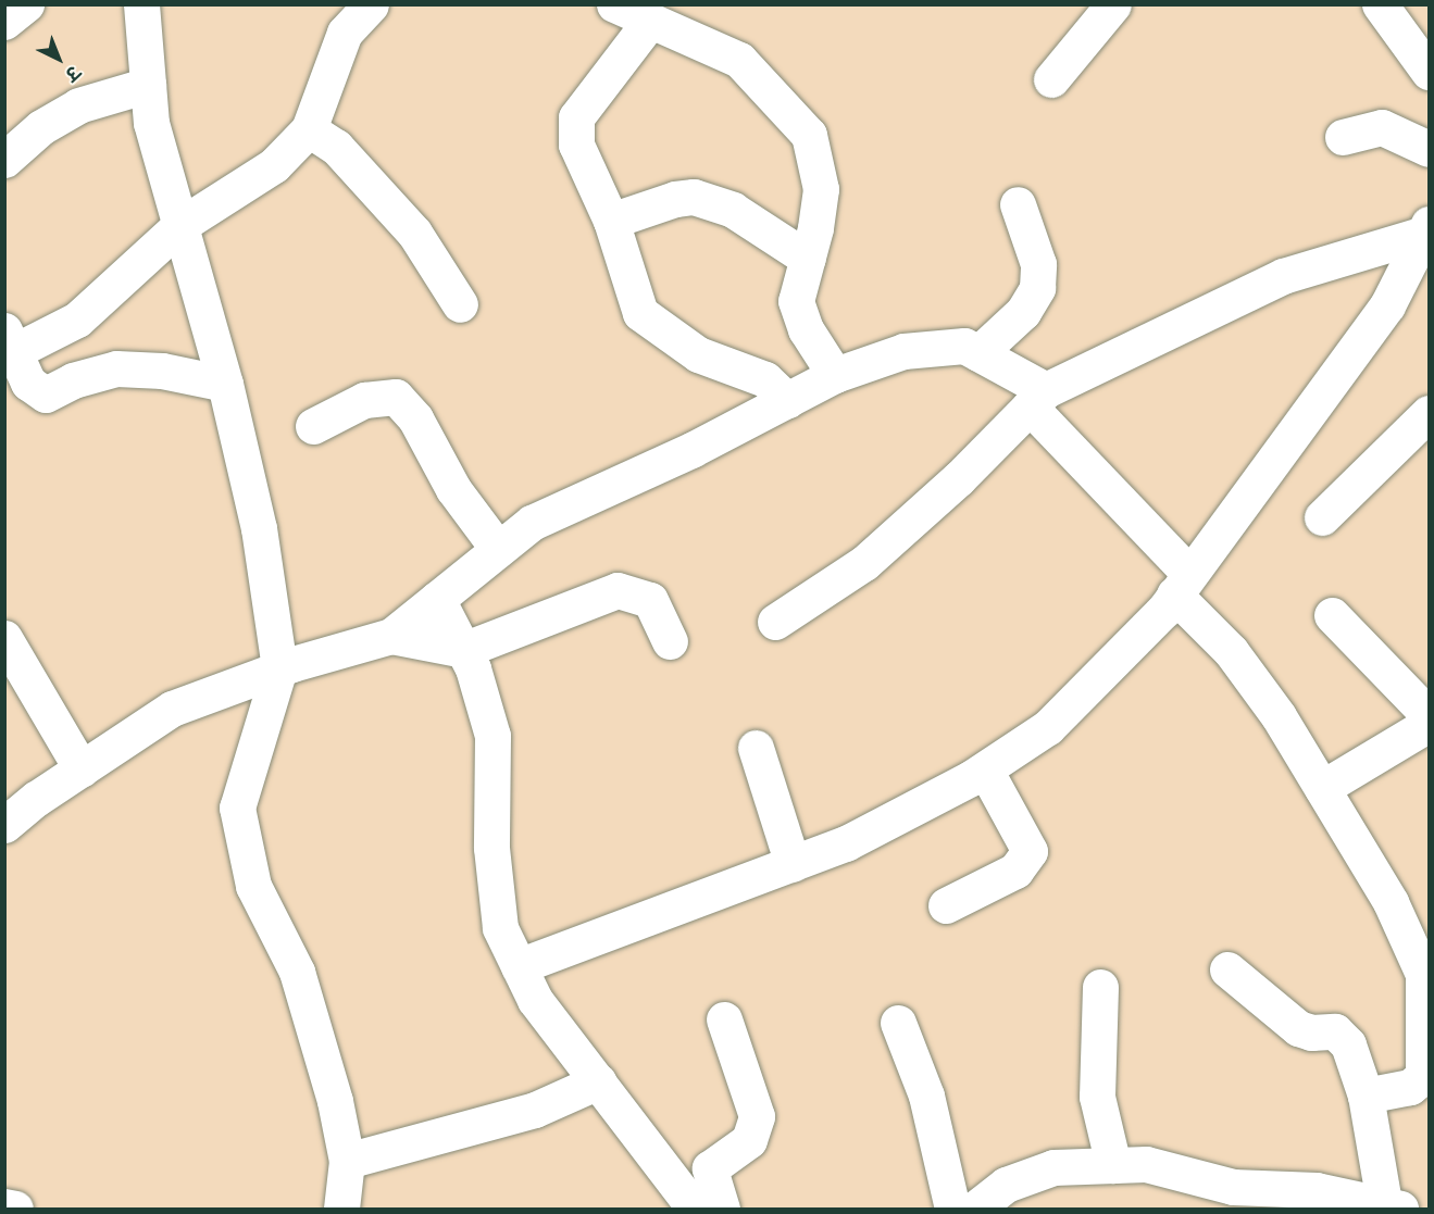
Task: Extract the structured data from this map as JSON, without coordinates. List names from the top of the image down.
{
  "north": "bottom right"
}
